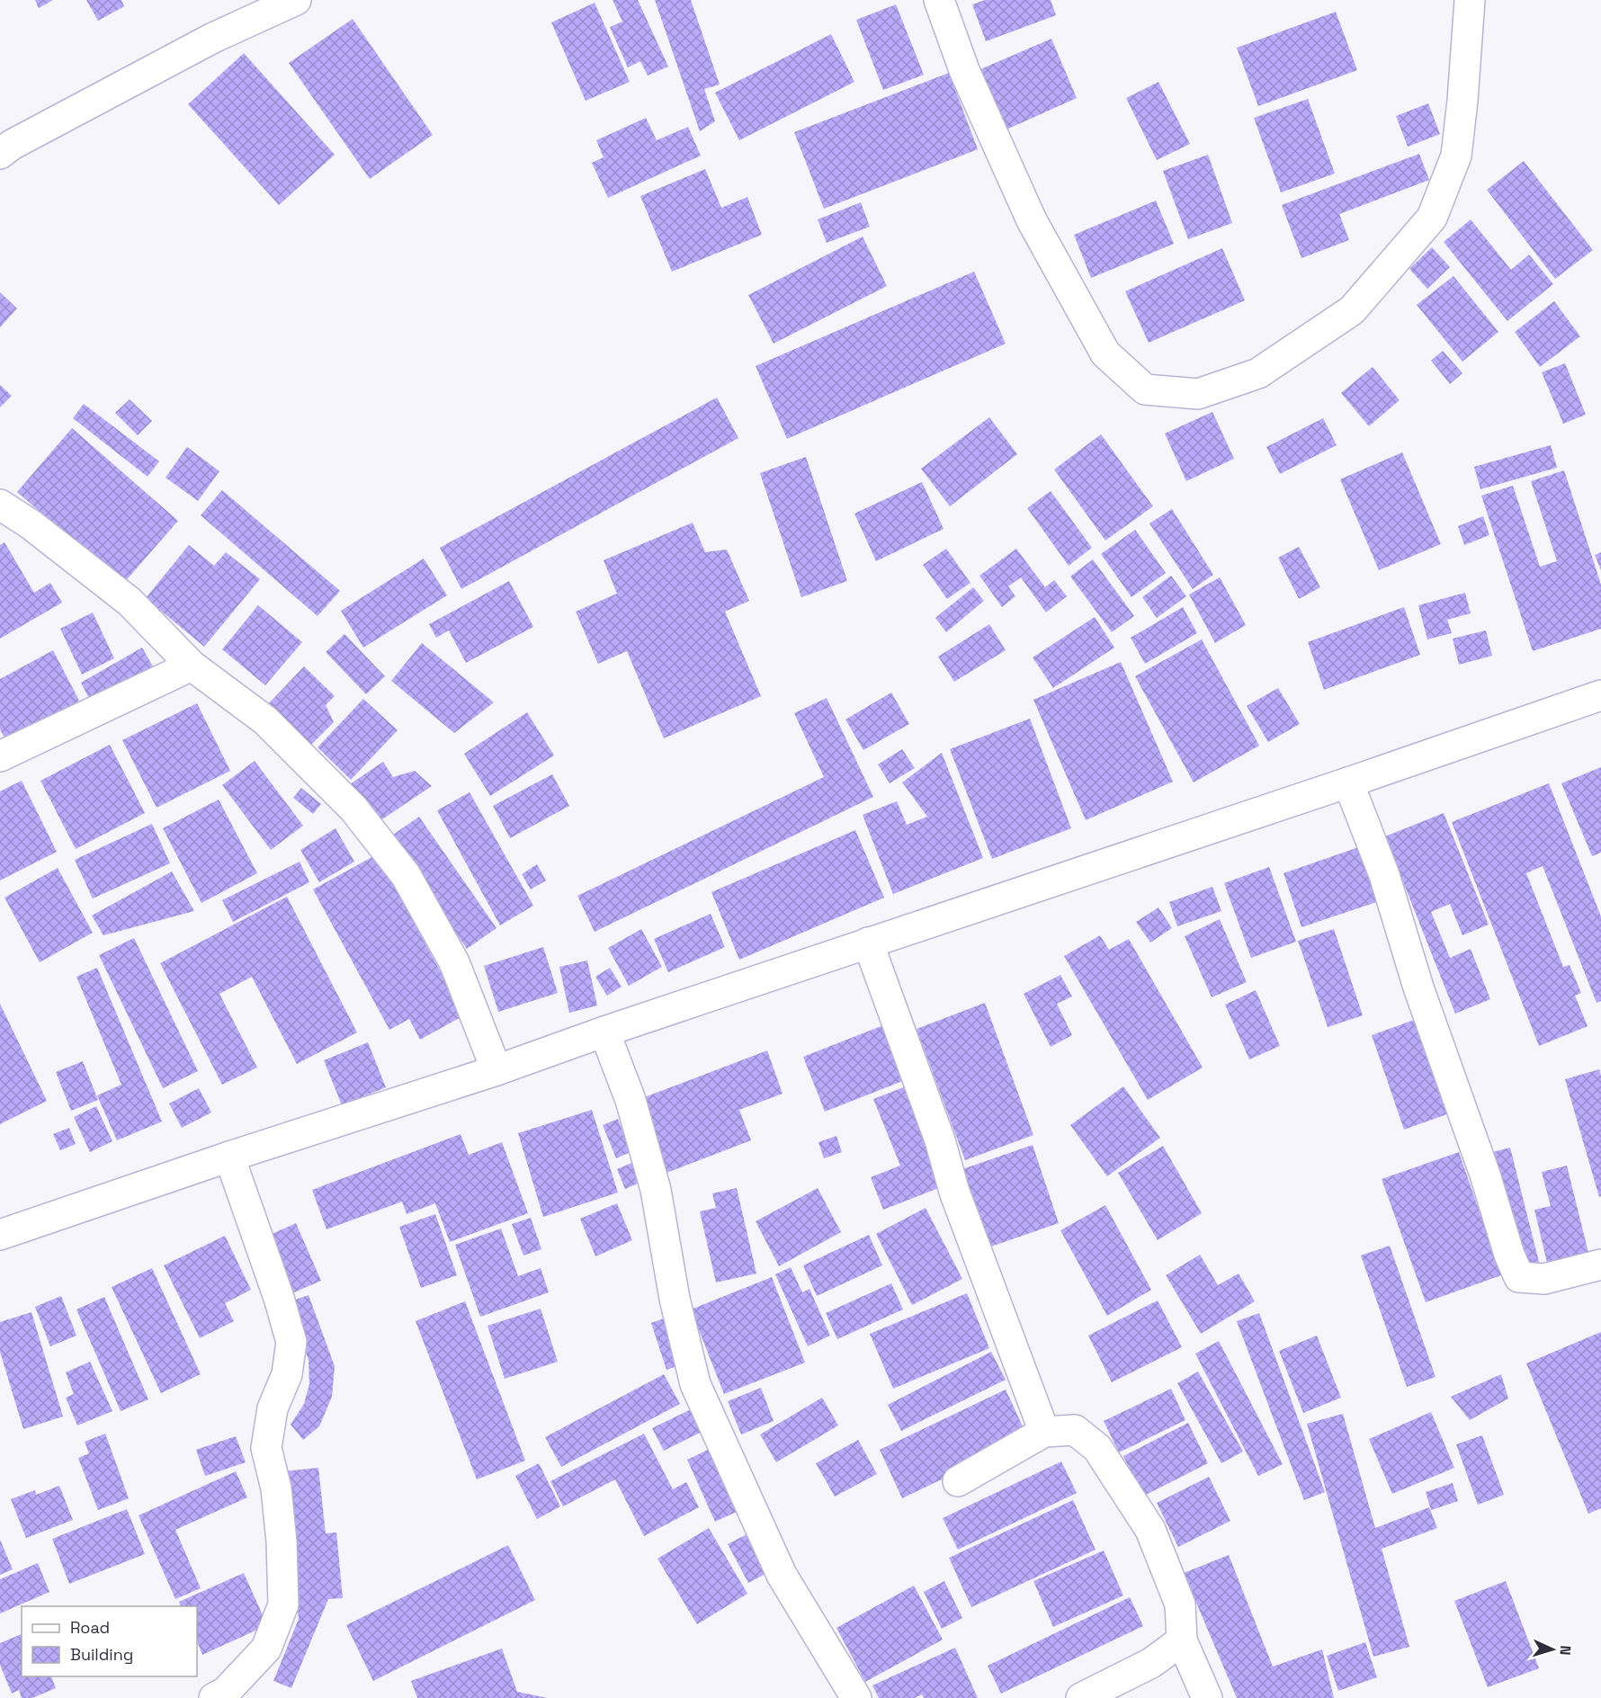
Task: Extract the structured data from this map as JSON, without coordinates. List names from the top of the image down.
{
  "legend": ["Road", "Building"],
  "north": "right"
}
